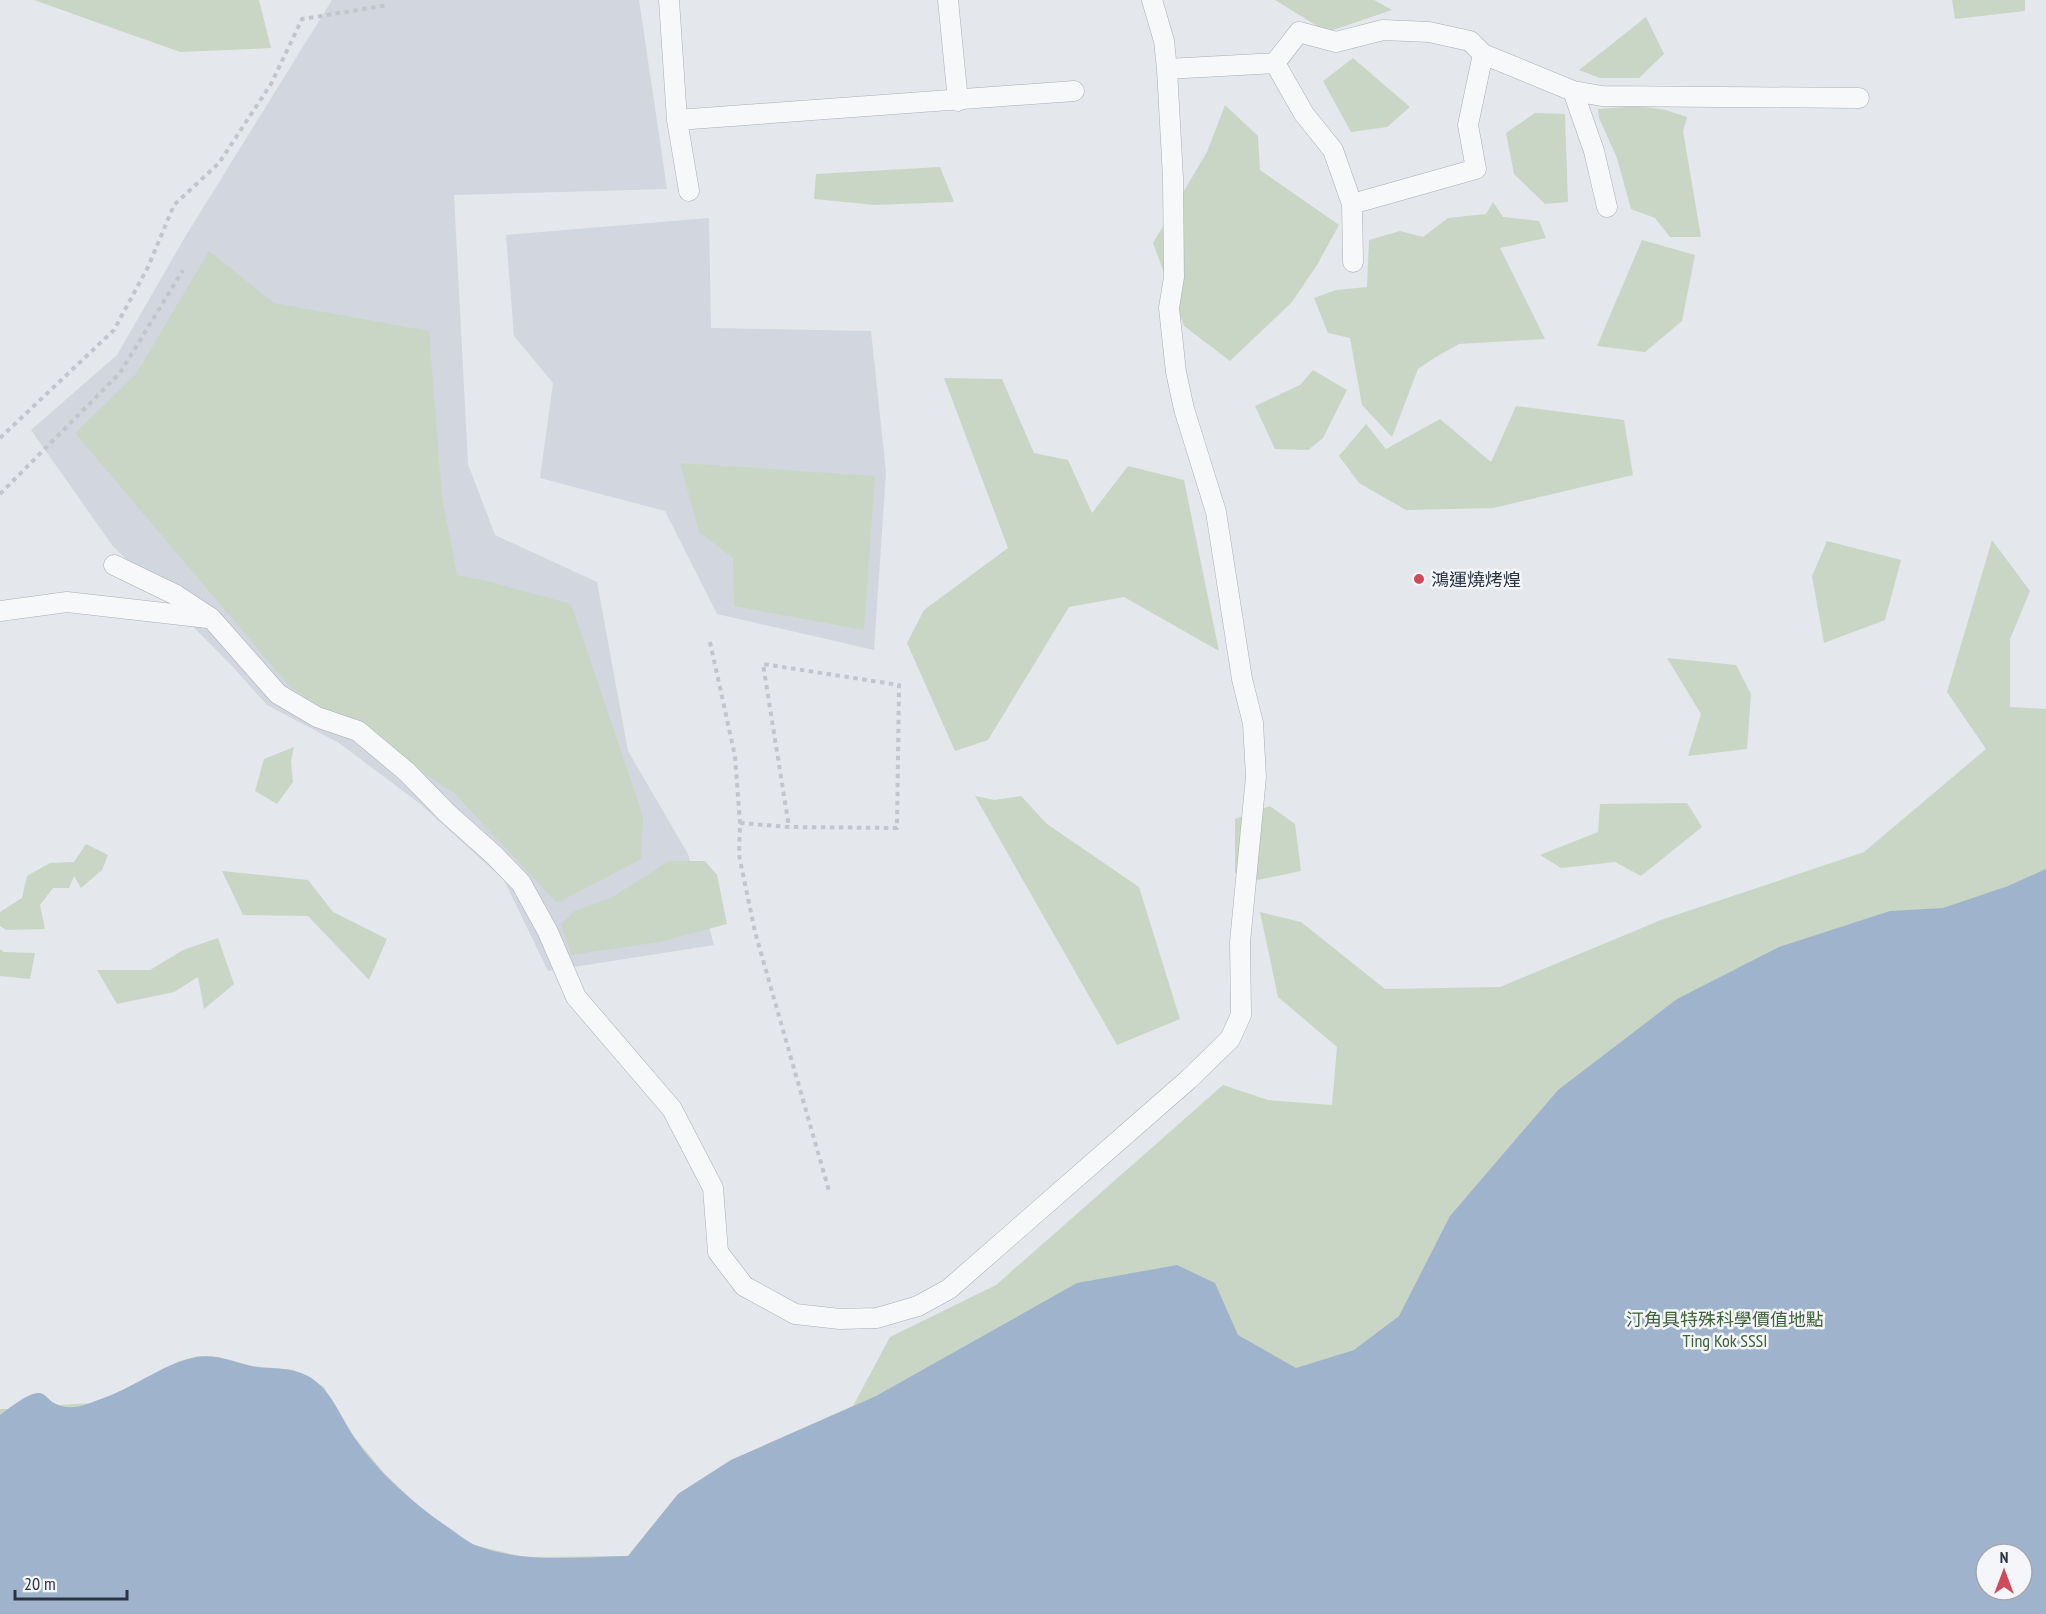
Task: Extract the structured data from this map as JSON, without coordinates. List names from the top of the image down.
{
  "parks": ["汀角具特殊科學價值地點 Ting Kok SSSI"],
  "places": ["鴻運燒烤煌"],
  "scale_bar": "20 m",
  "north": "top"
}
